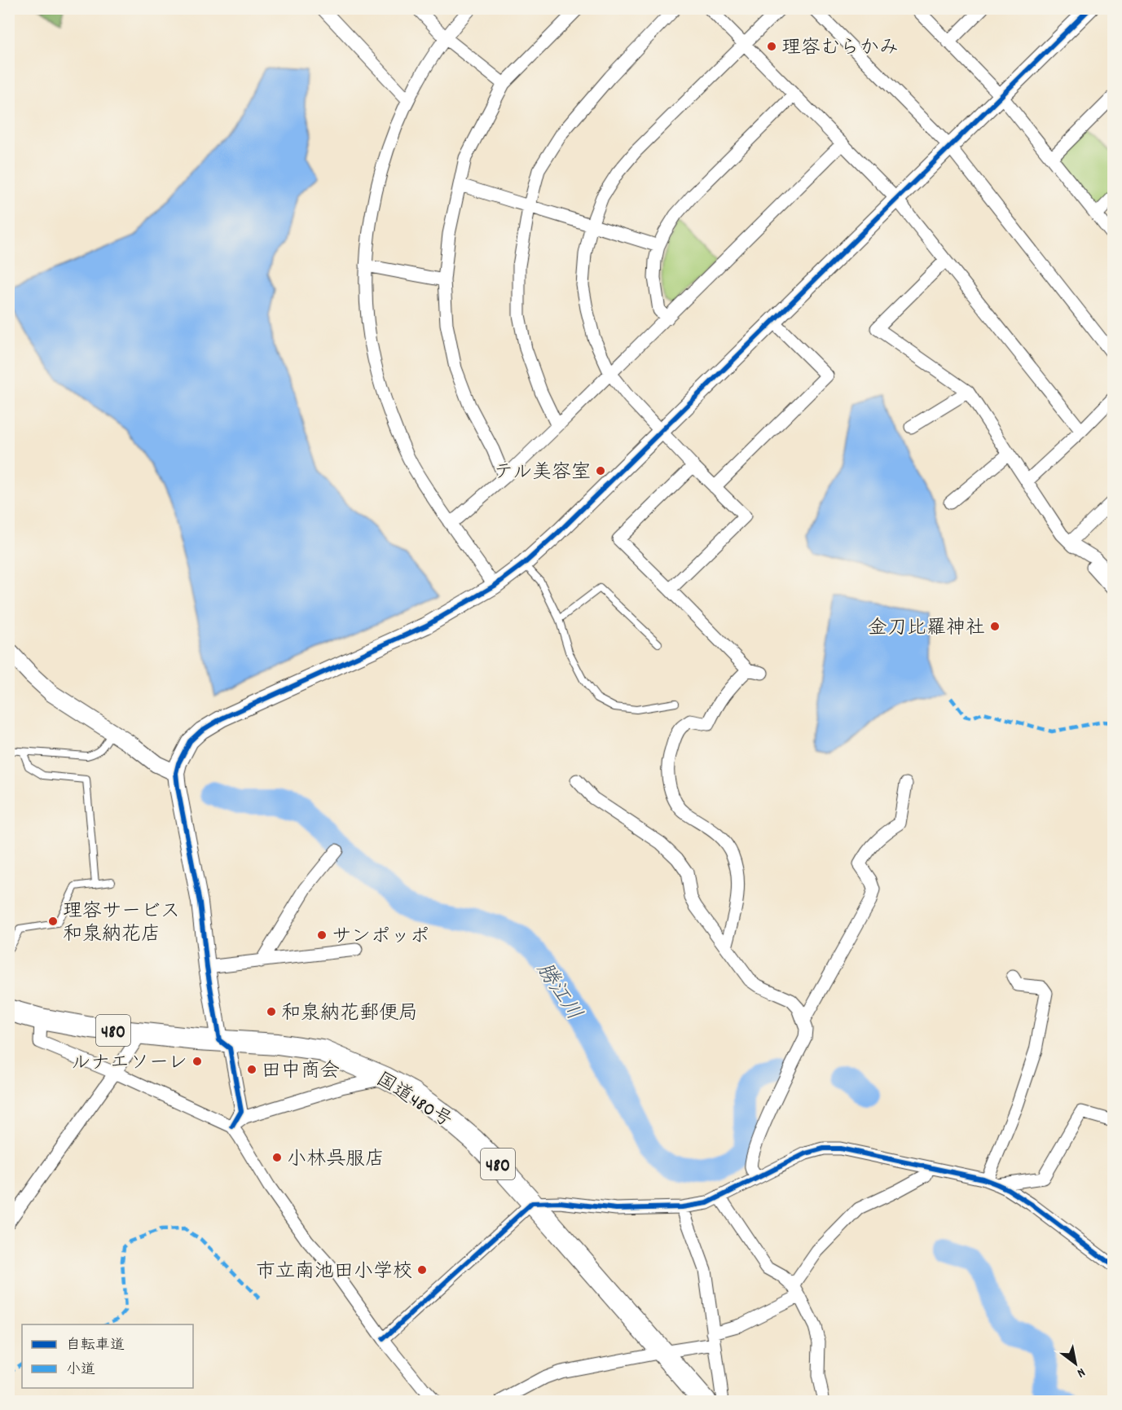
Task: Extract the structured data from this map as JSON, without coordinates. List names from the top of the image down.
{
  "streets": {
    "highway": ["480", "国道480号"]
  },
  "water": ["勝江川"],
  "places": [
    "理容むらかみ",
    "テル美容室",
    "金刀比羅神社",
    "理容サービス 和泉納花店",
    "サンポッポ",
    "和泉納花郵便局",
    "ルナエソーレ",
    "田中商会",
    "小林呉服店",
    "市立南池田小学校"
  ],
  "legend": ["自転車道", "小道"],
  "north": "bottom right"
}
